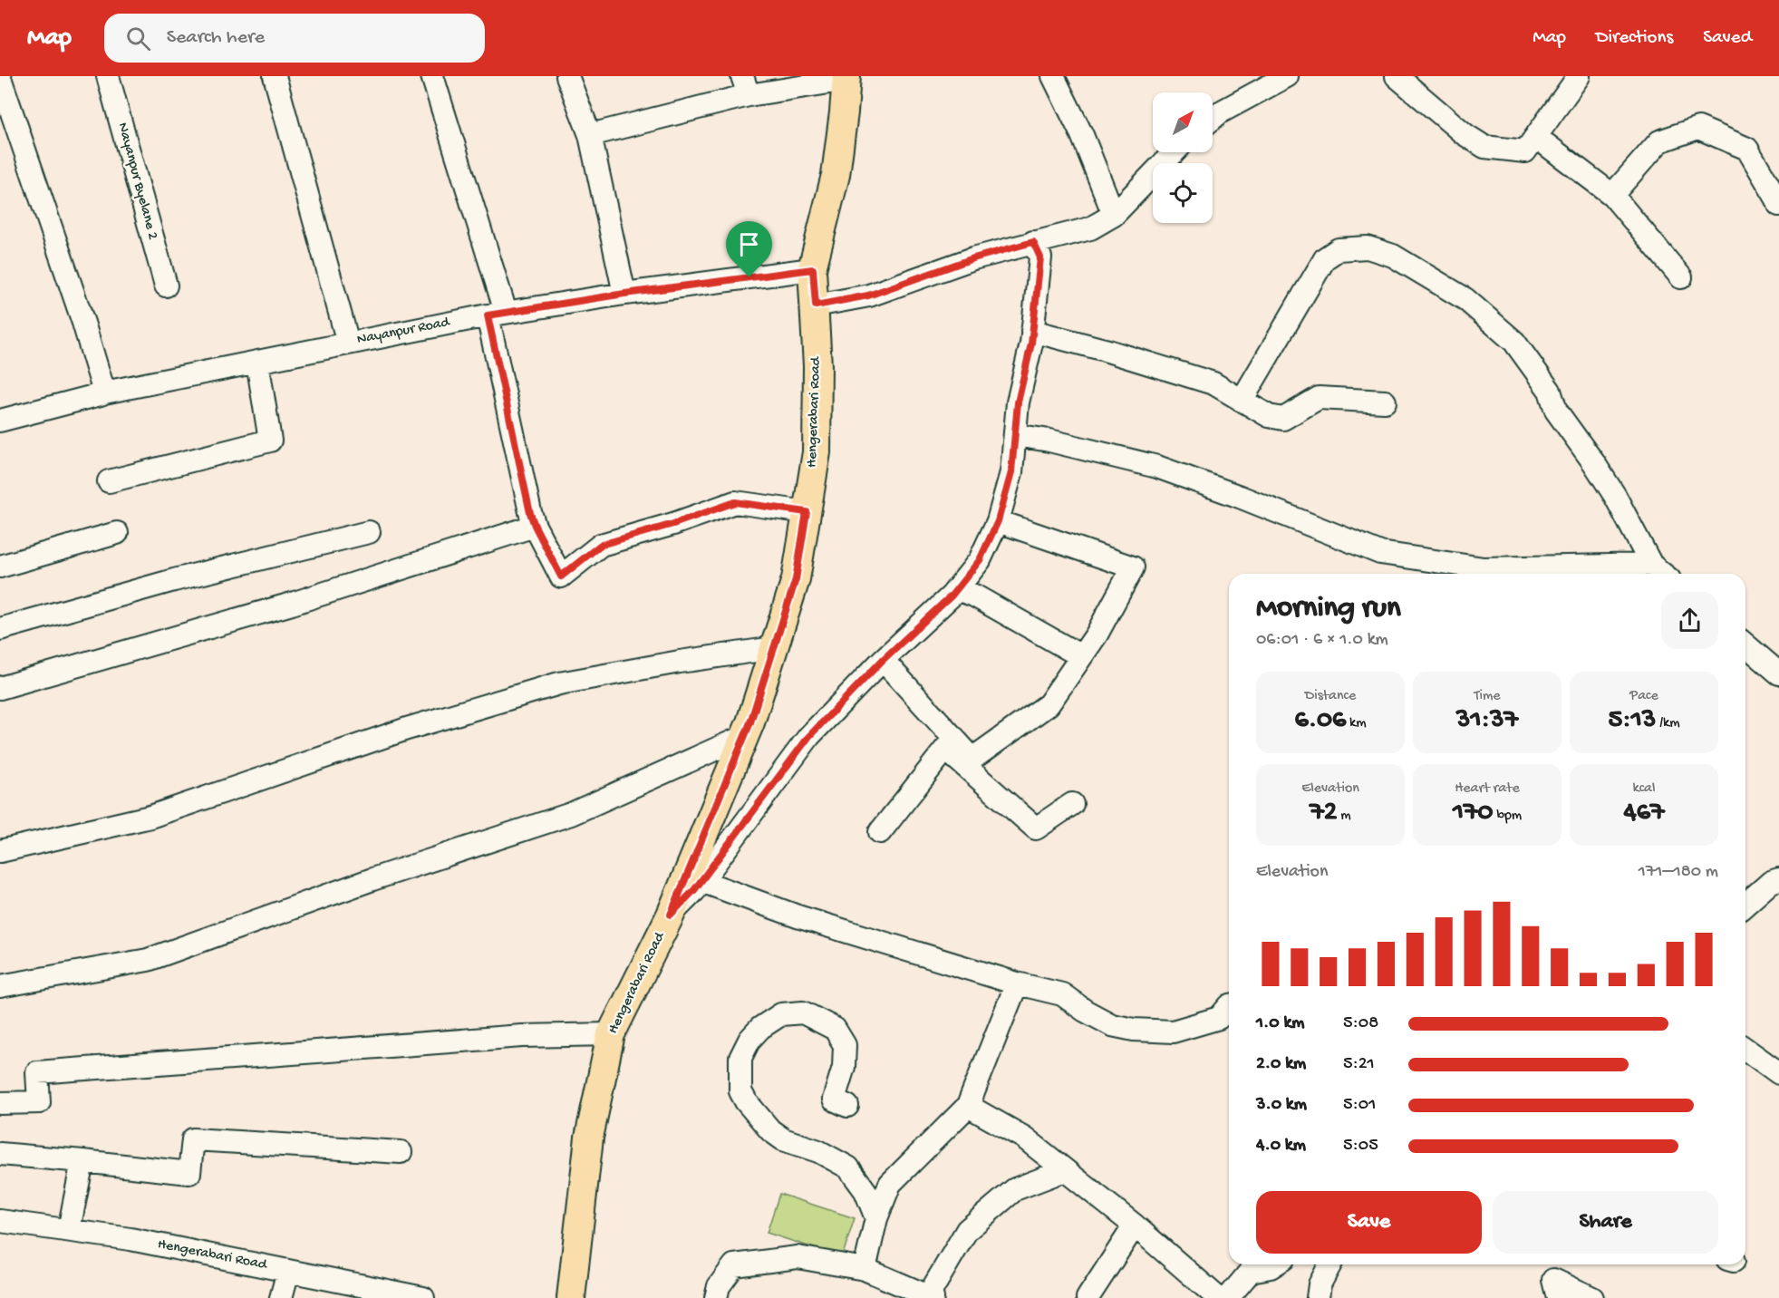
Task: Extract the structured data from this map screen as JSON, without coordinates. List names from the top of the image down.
{
  "streets": {
    "main road": ["Hengerabari Road"],
    "street": ["Nayanpur Byelane 2", "Nayanpur Road"]
  },
  "crossings": [
    ["Nayanpur Road", "Hengerabari Road"]
  ],
  "north": "top right",
  "page": {
    "header": "Map",
    "search": "Search here",
    "nav": ["Map", "Directions", "Saved"],
    "heading": ["Morning run", "06:01 · 6 × 1.0 km"],
    "stats": [
      ["Distance", "6.06 km"],
      ["Time", "31:37"],
      ["Pace", "5:13 /km"],
      ["Elevation", "72 m"],
      ["Heart rate", "170 bpm"],
      ["kcal", "467"]
    ],
    "chart": ["Elevation", "171–180 m"],
    "list": [
      {
        "name": "1.0 km",
        "note": "5:08"
      },
      {
        "name": "2.0 km",
        "note": "5:21"
      },
      {
        "name": "3.0 km",
        "note": "5:01"
      },
      {
        "name": "4.0 km",
        "note": "5:05"
      }
    ],
    "buttons": ["Save", "Share"]
  }
}
